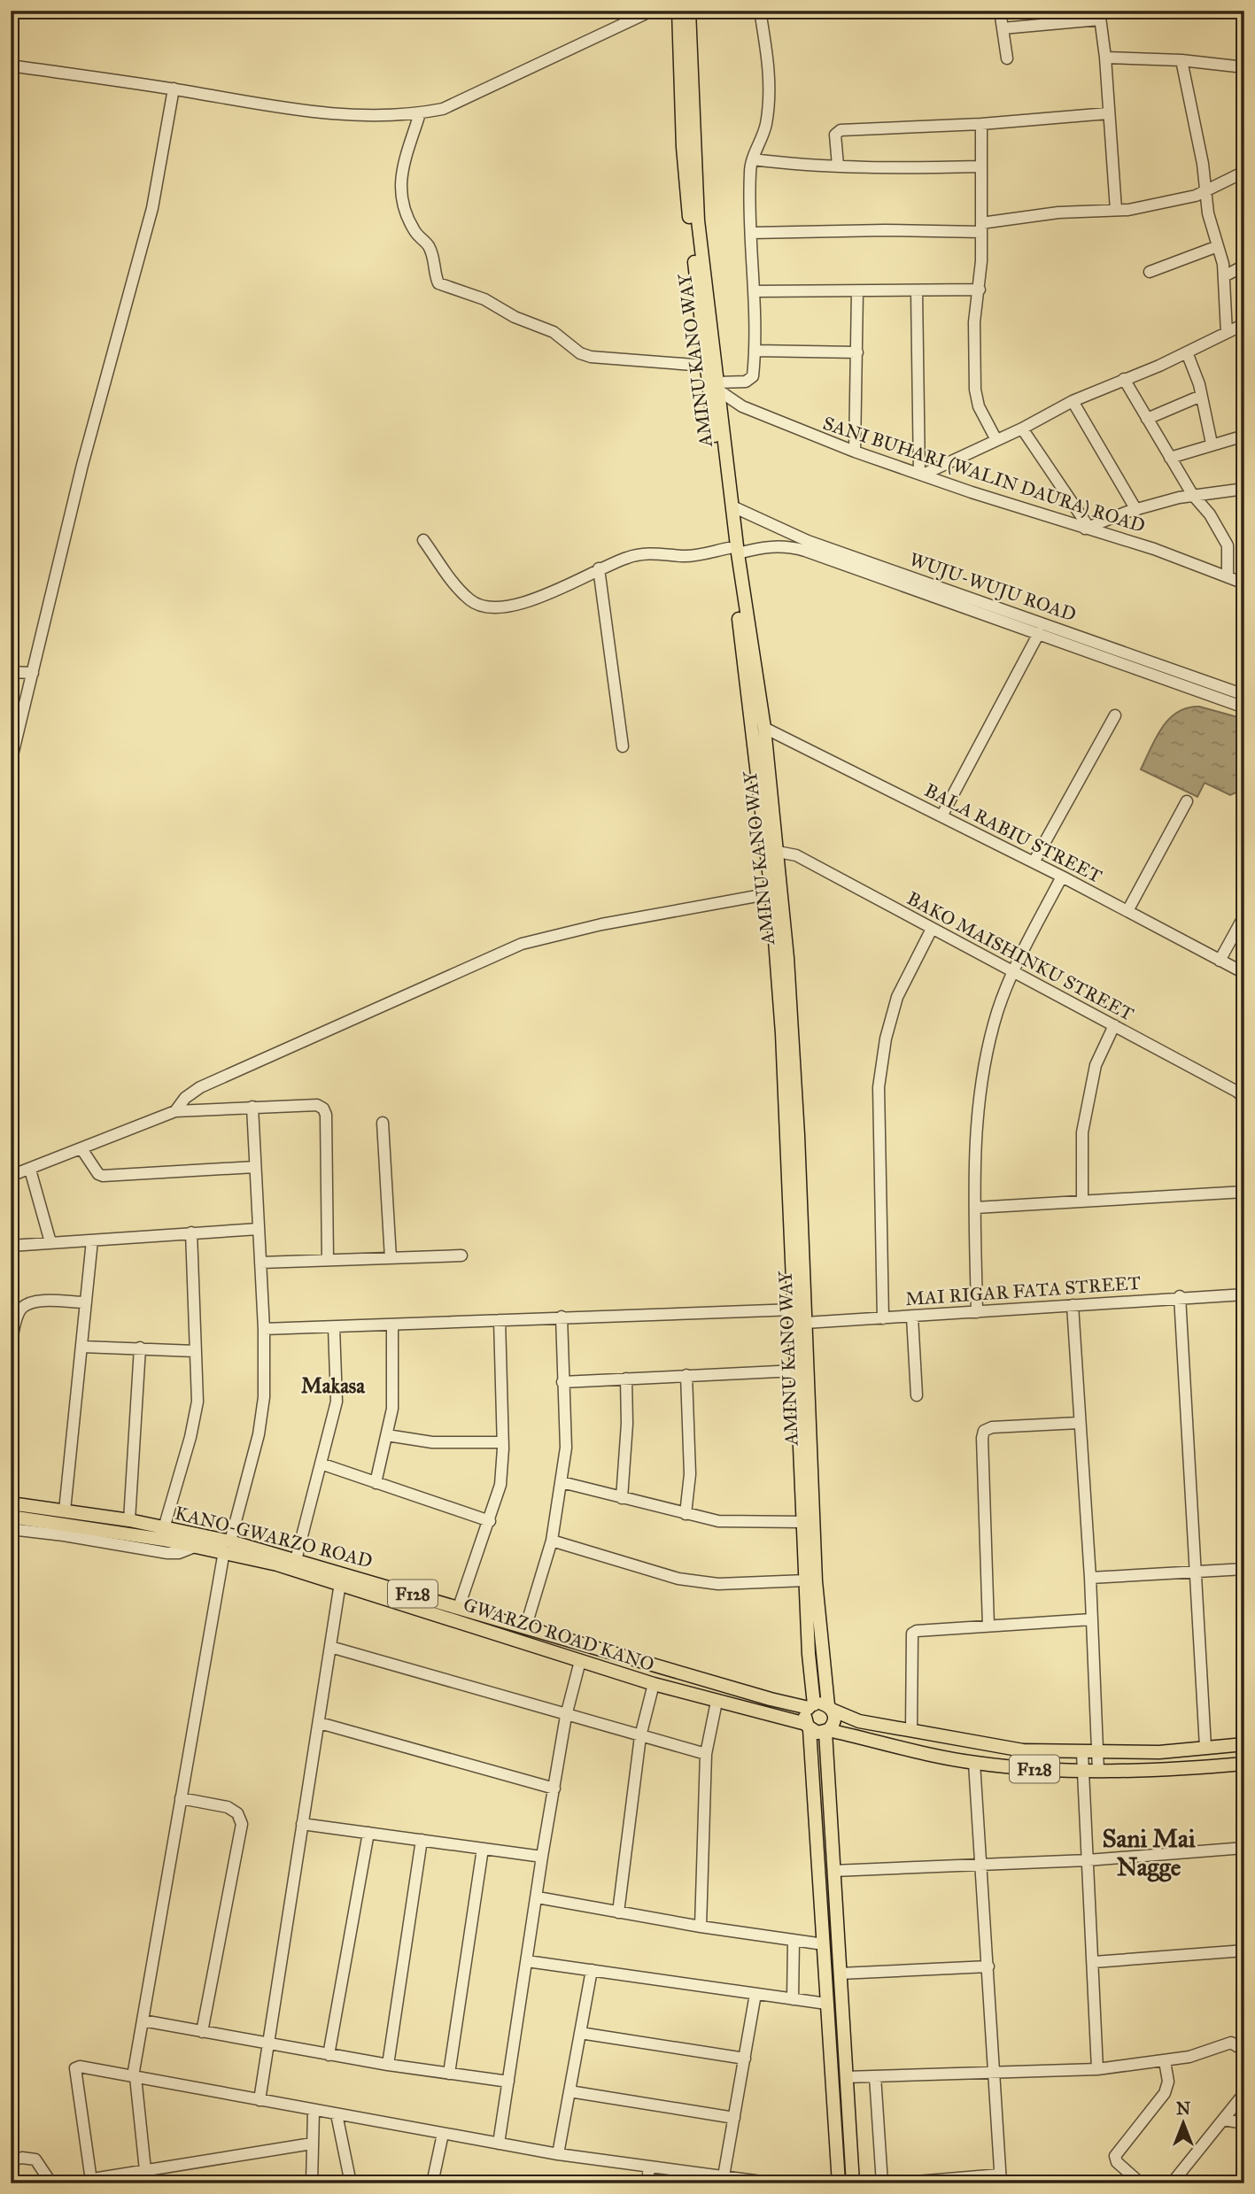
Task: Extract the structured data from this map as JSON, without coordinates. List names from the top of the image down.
{
  "streets": {
    "main road": [
      "AMINU KANO WAY",
      "KANO-GWARZO ROAD",
      "F128",
      "GWARZO ROAD KANO"
    ],
    "street": [
      "SANI BUHARI (WALIN DAURA) ROAD",
      "WUJU-WUJU ROAD",
      "BALA RABIU STREET",
      "BAKO MAISHINKU STREET",
      "MAI RIGAR FATA STREET"
    ]
  },
  "crossings": [
    ["AMINU KANO WAY", "SANI BUHARI (WALIN DAURA) ROAD"],
    ["AMINU KANO WAY", "WUJU-WUJU ROAD"],
    ["AMINU KANO WAY", "BALA RABIU STREET"],
    ["AMINU KANO WAY", "BAKO MAISHINKU STREET"],
    ["AMINU KANO WAY", "MAI RIGAR FATA STREET"],
    ["AMINU KANO WAY", "KANO-GWARZO ROAD"],
    ["AMINU KANO WAY", "F128"],
    ["AMINU KANO WAY", "GWARZO ROAD KANO"],
    ["KANO-GWARZO ROAD", "F128"],
    ["KANO-GWARZO ROAD", "GWARZO ROAD KANO"],
    ["F128", "GWARZO ROAD KANO"]
  ],
  "districts": ["Makasa", "Sani Mai Nagge"],
  "north": "top"
}
